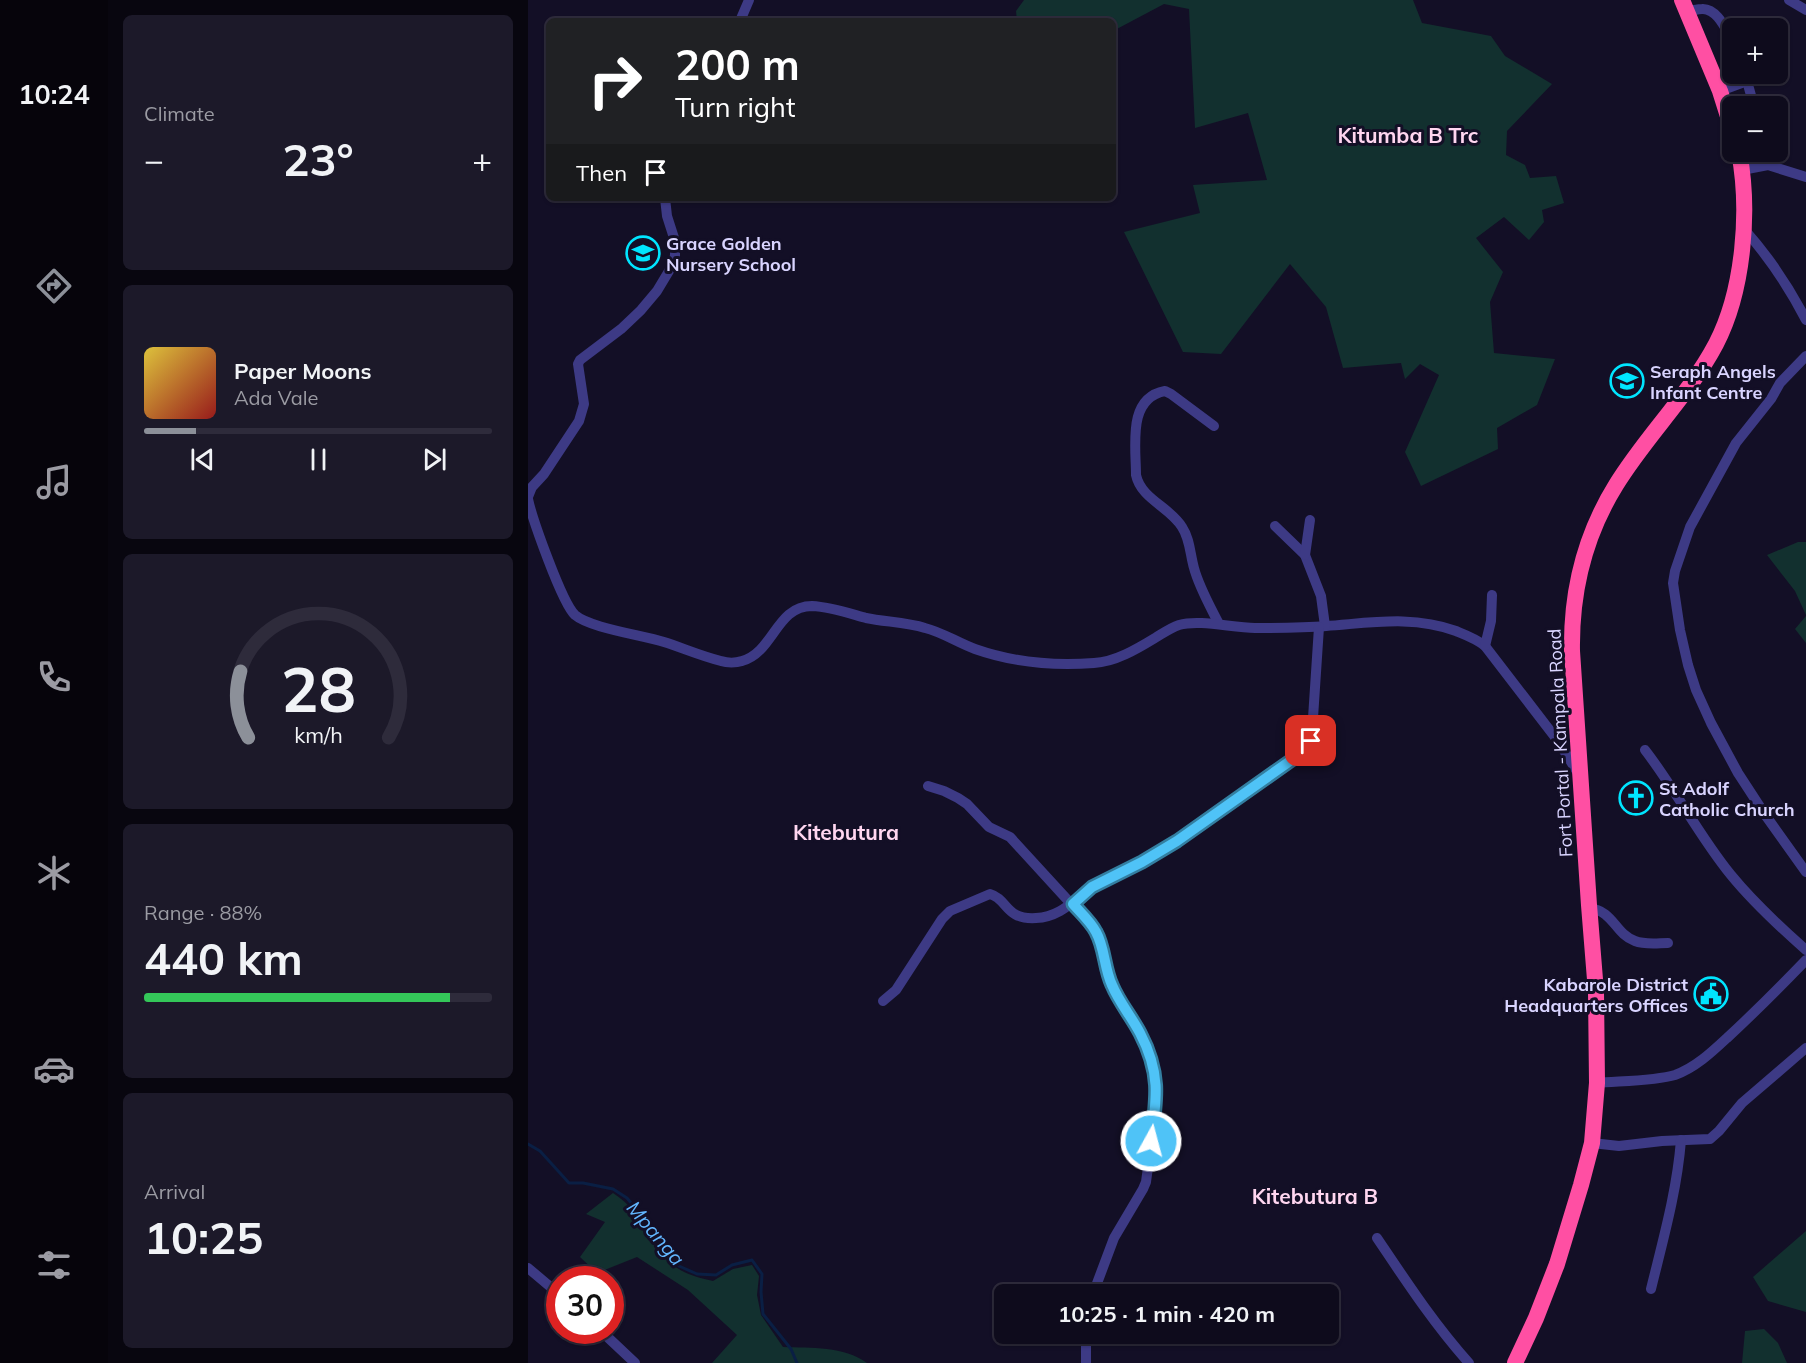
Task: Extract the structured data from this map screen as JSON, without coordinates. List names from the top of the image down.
{
  "streets": {
    "highway": ["Fort Portal - Kampala Road"]
  },
  "districts": ["Kitumba B Trc", "Kitebutura", "Kitebutura B"],
  "water": ["Mpanga"],
  "places": {
    "school or university": ["Grace Golden Nursery School", "Seraph Angels Infant Centre"],
    "church": ["St Adolf Catholic Church"],
    "public building": ["Kabarole District Headquarters Offices"]
  },
  "page": {
    "tabs": "10:24",
    "tile": [
      "Climate",
      ["Range · 88%", "440 km"],
      ["Arrival", "10:25"]
    ],
    "map_buttons": ["+", "−"],
    "turn": ["200 m", "Turn right"],
    "heat": ["−", "23°", "+"],
    "then": "Then",
    "song": ["Paper Moons", "Ada Vale"],
    "limit": "30",
    "trip": "10:25 · 1 min · 420 m",
    "gauge": ["28", "km/h"]
  }
}
